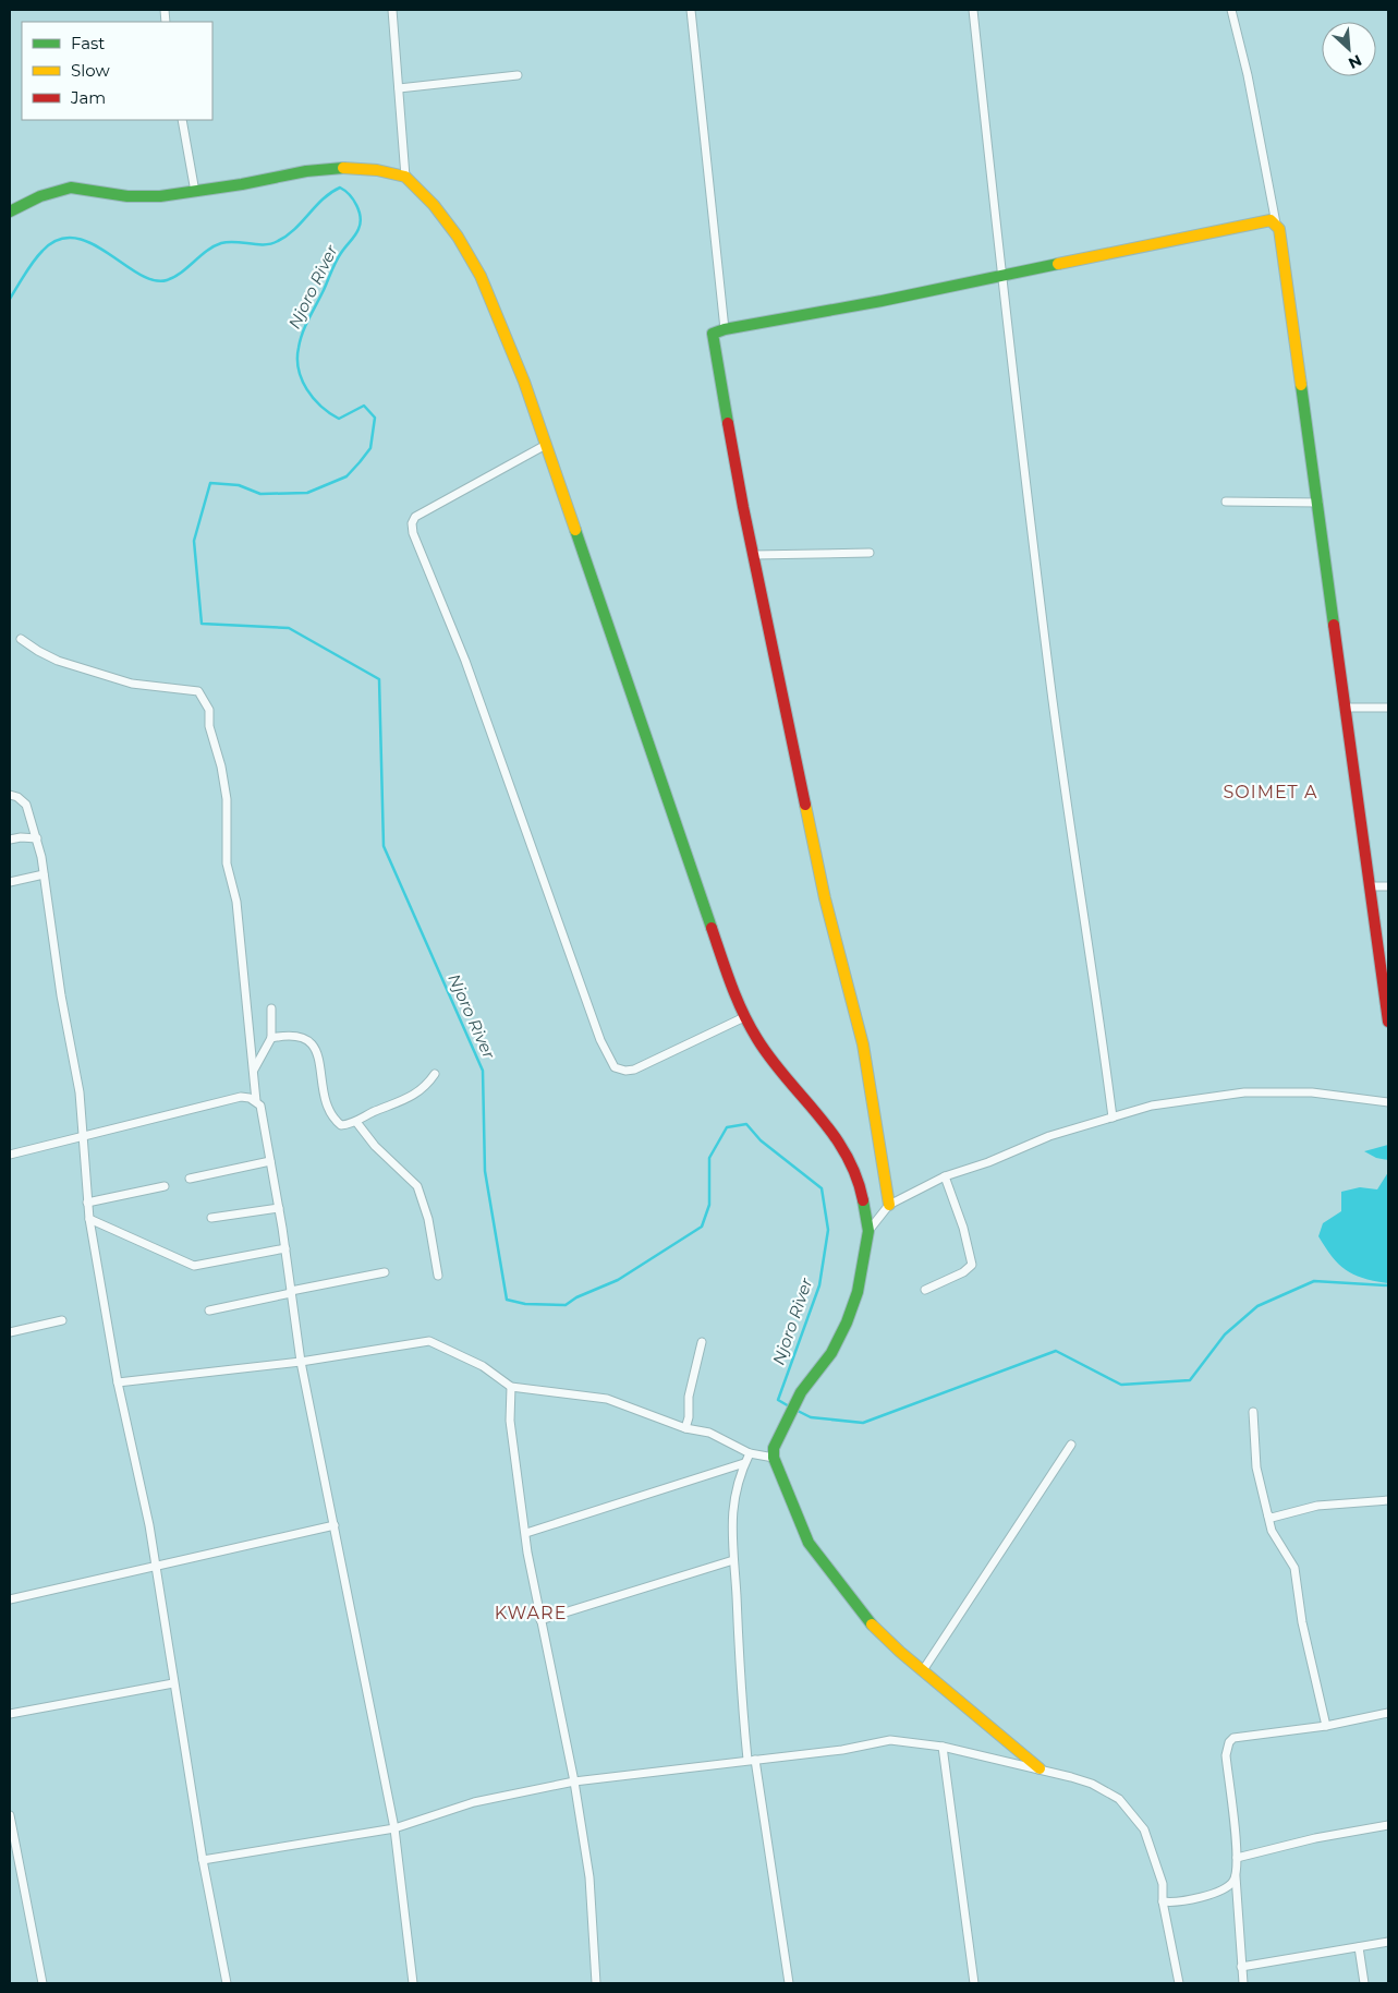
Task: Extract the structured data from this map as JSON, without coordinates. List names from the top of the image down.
{
  "districts": ["SOIMET A", "KWARE"],
  "water": ["Njoro River"],
  "legend": ["Fast", "Slow", "Jam"],
  "north": "bottom right"
}
